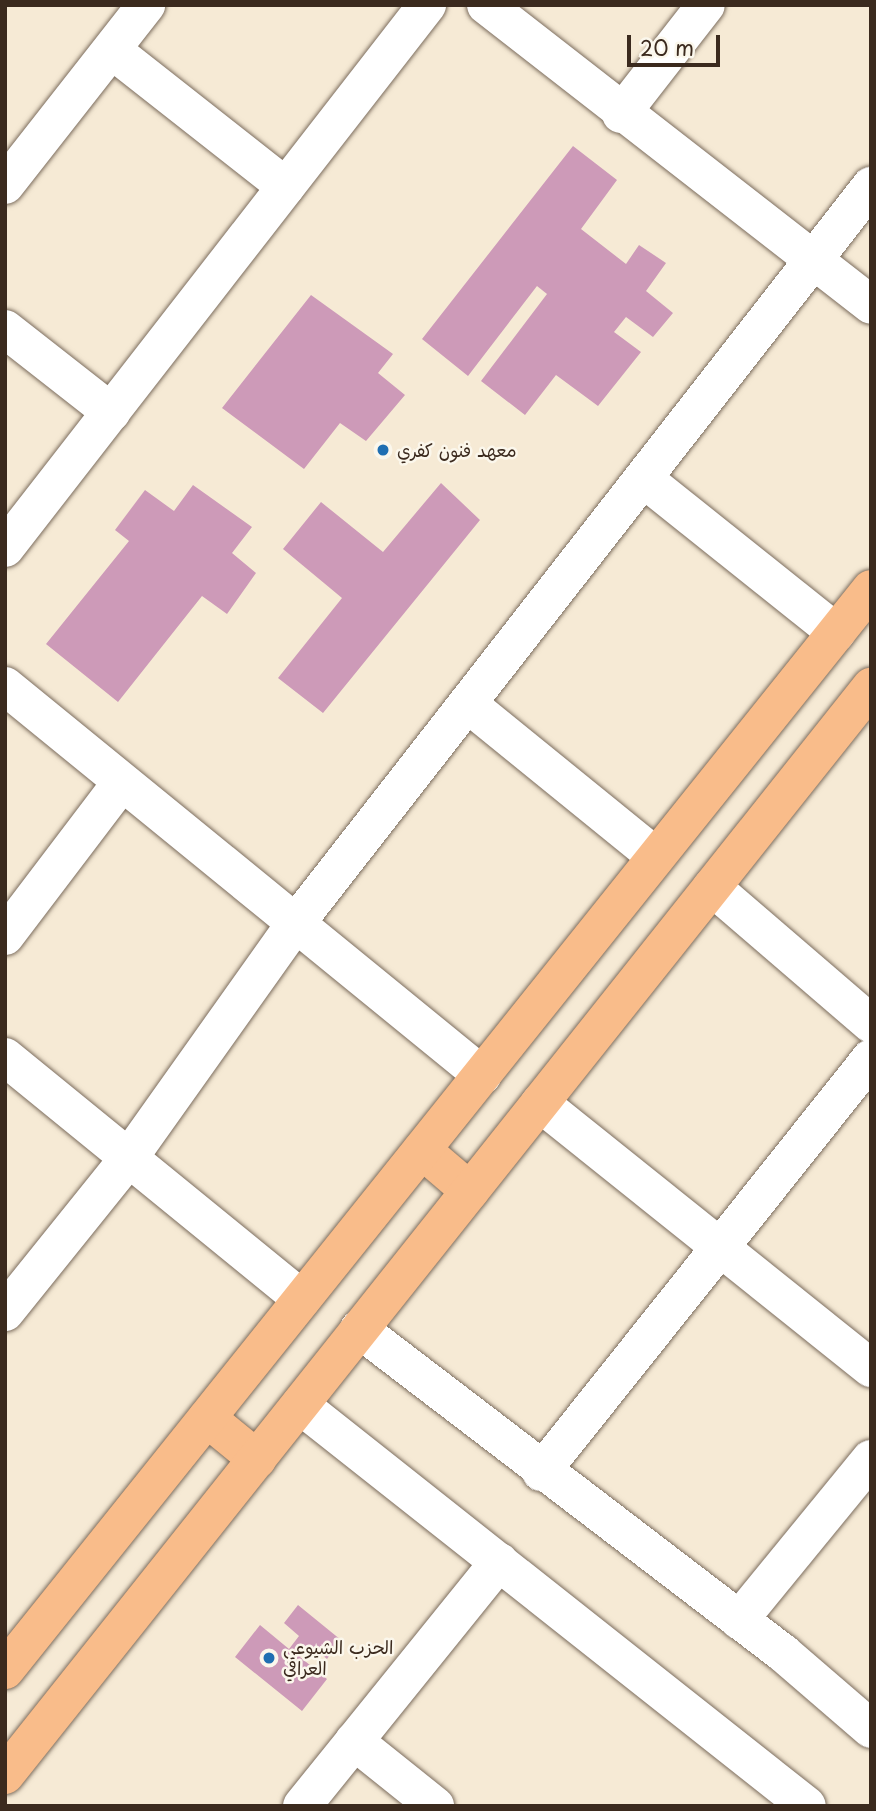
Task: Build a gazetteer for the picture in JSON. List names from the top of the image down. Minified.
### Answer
{"places":["معهد فنون كفري","الحزب الشيوعي العراقي"],"scale_bar":"20 m"}
